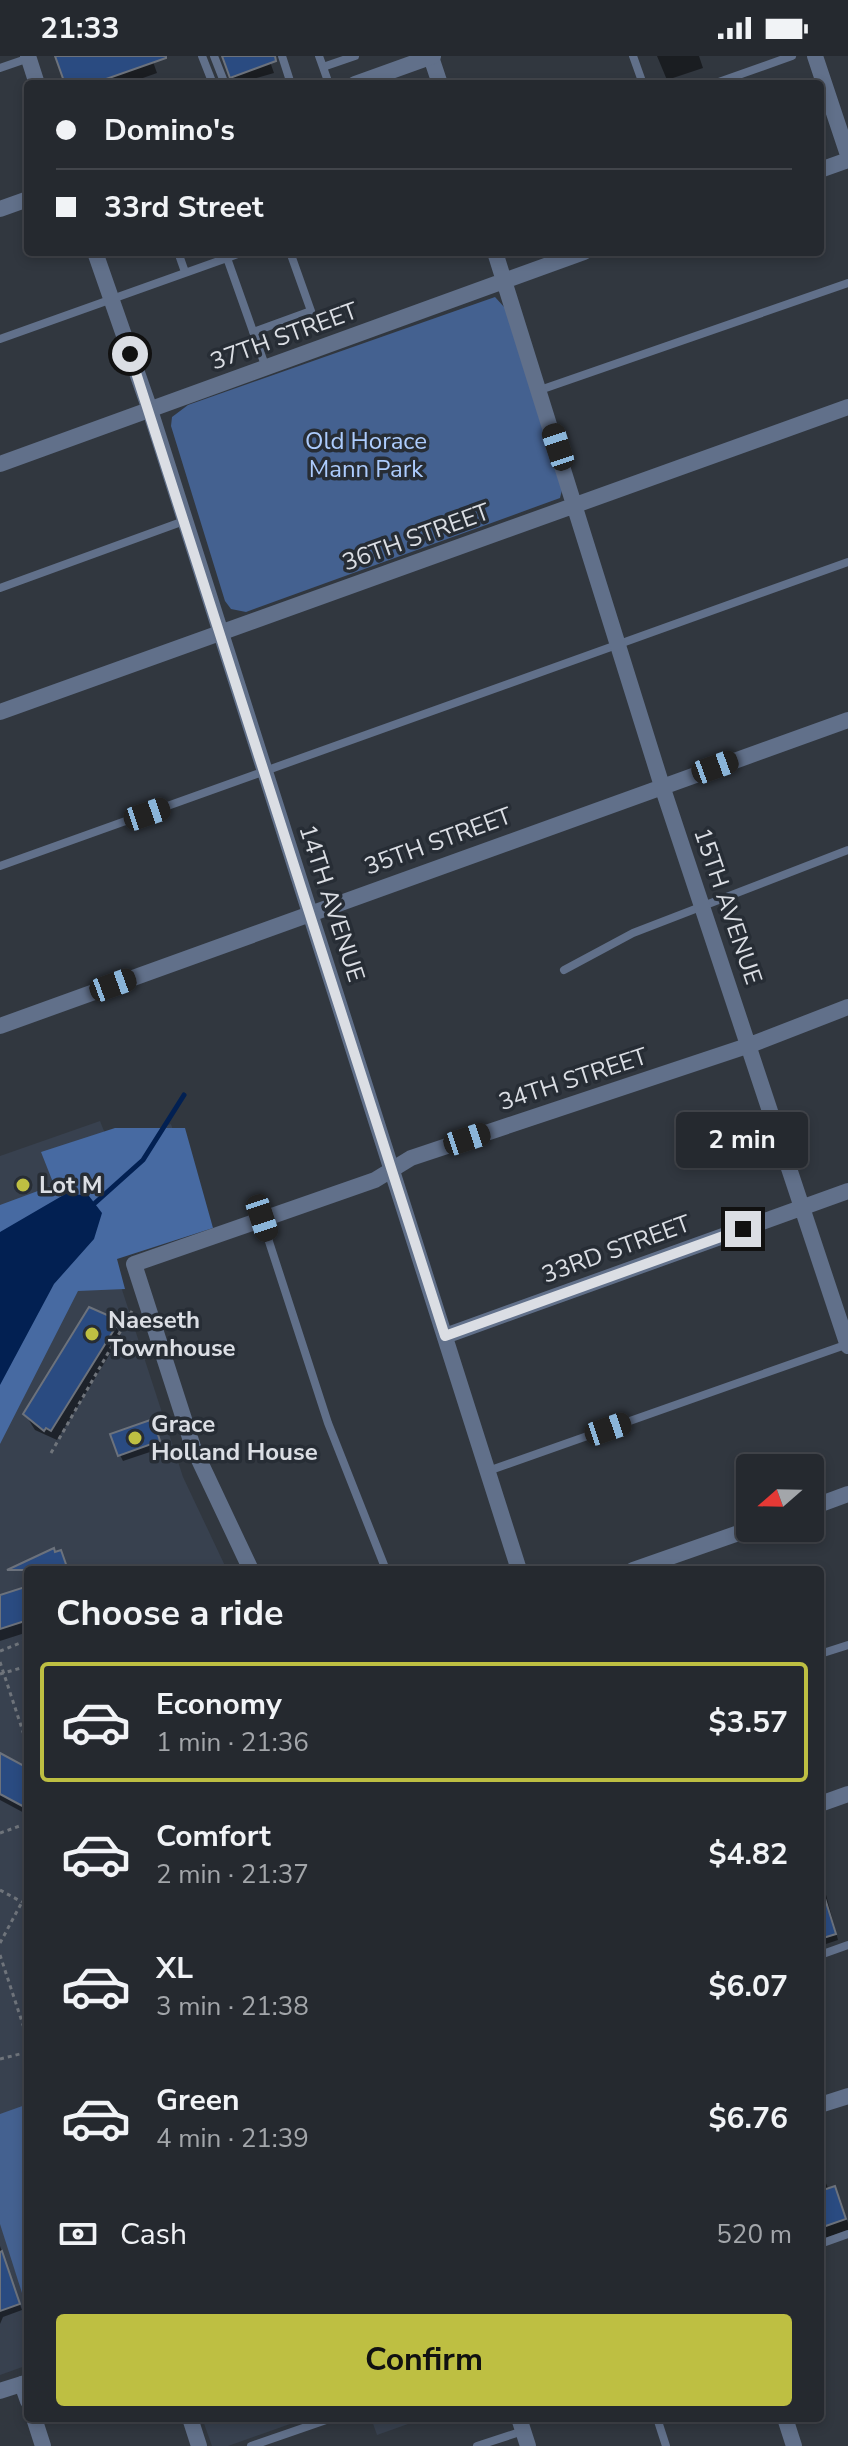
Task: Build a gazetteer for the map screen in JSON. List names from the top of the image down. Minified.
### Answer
{"streets":{"street":["37TH STREET","36TH STREET","35TH STREET","14TH AVENUE","15TH AVENUE","34TH STREET","33RD STREET"]},"crossings":[["37TH STREET","14TH AVENUE"],["37TH STREET","15TH AVENUE"],["36TH STREET","14TH AVENUE"],["36TH STREET","15TH AVENUE"],["35TH STREET","14TH AVENUE"],["35TH STREET","15TH AVENUE"],["14TH AVENUE","34TH STREET"],["14TH AVENUE","33RD STREET"],["15TH AVENUE","34TH STREET"],["15TH AVENUE","33RD STREET"]],"parks":["Old Horace Mann Park"],"places":["Lot M","Naeseth Townhouse","Grace Holland House"],"north":"left","page":{"status":"21:33","banner":["Domino's","33rd Street"],"bubble":"2 min","heading":"Choose a ride","list":[{"name":"Economy","note":"1 min · 21:36","value":"$3.57"},{"name":"Comfort","note":"2 min · 21:37","value":"$4.82"},{"name":"XL","note":"3 min · 21:38","value":"$6.07"},{"name":"Green","note":"4 min · 21:39","value":"$6.76"}],"pay":["Cash","520 m"],"buttons":"Confirm"}}
